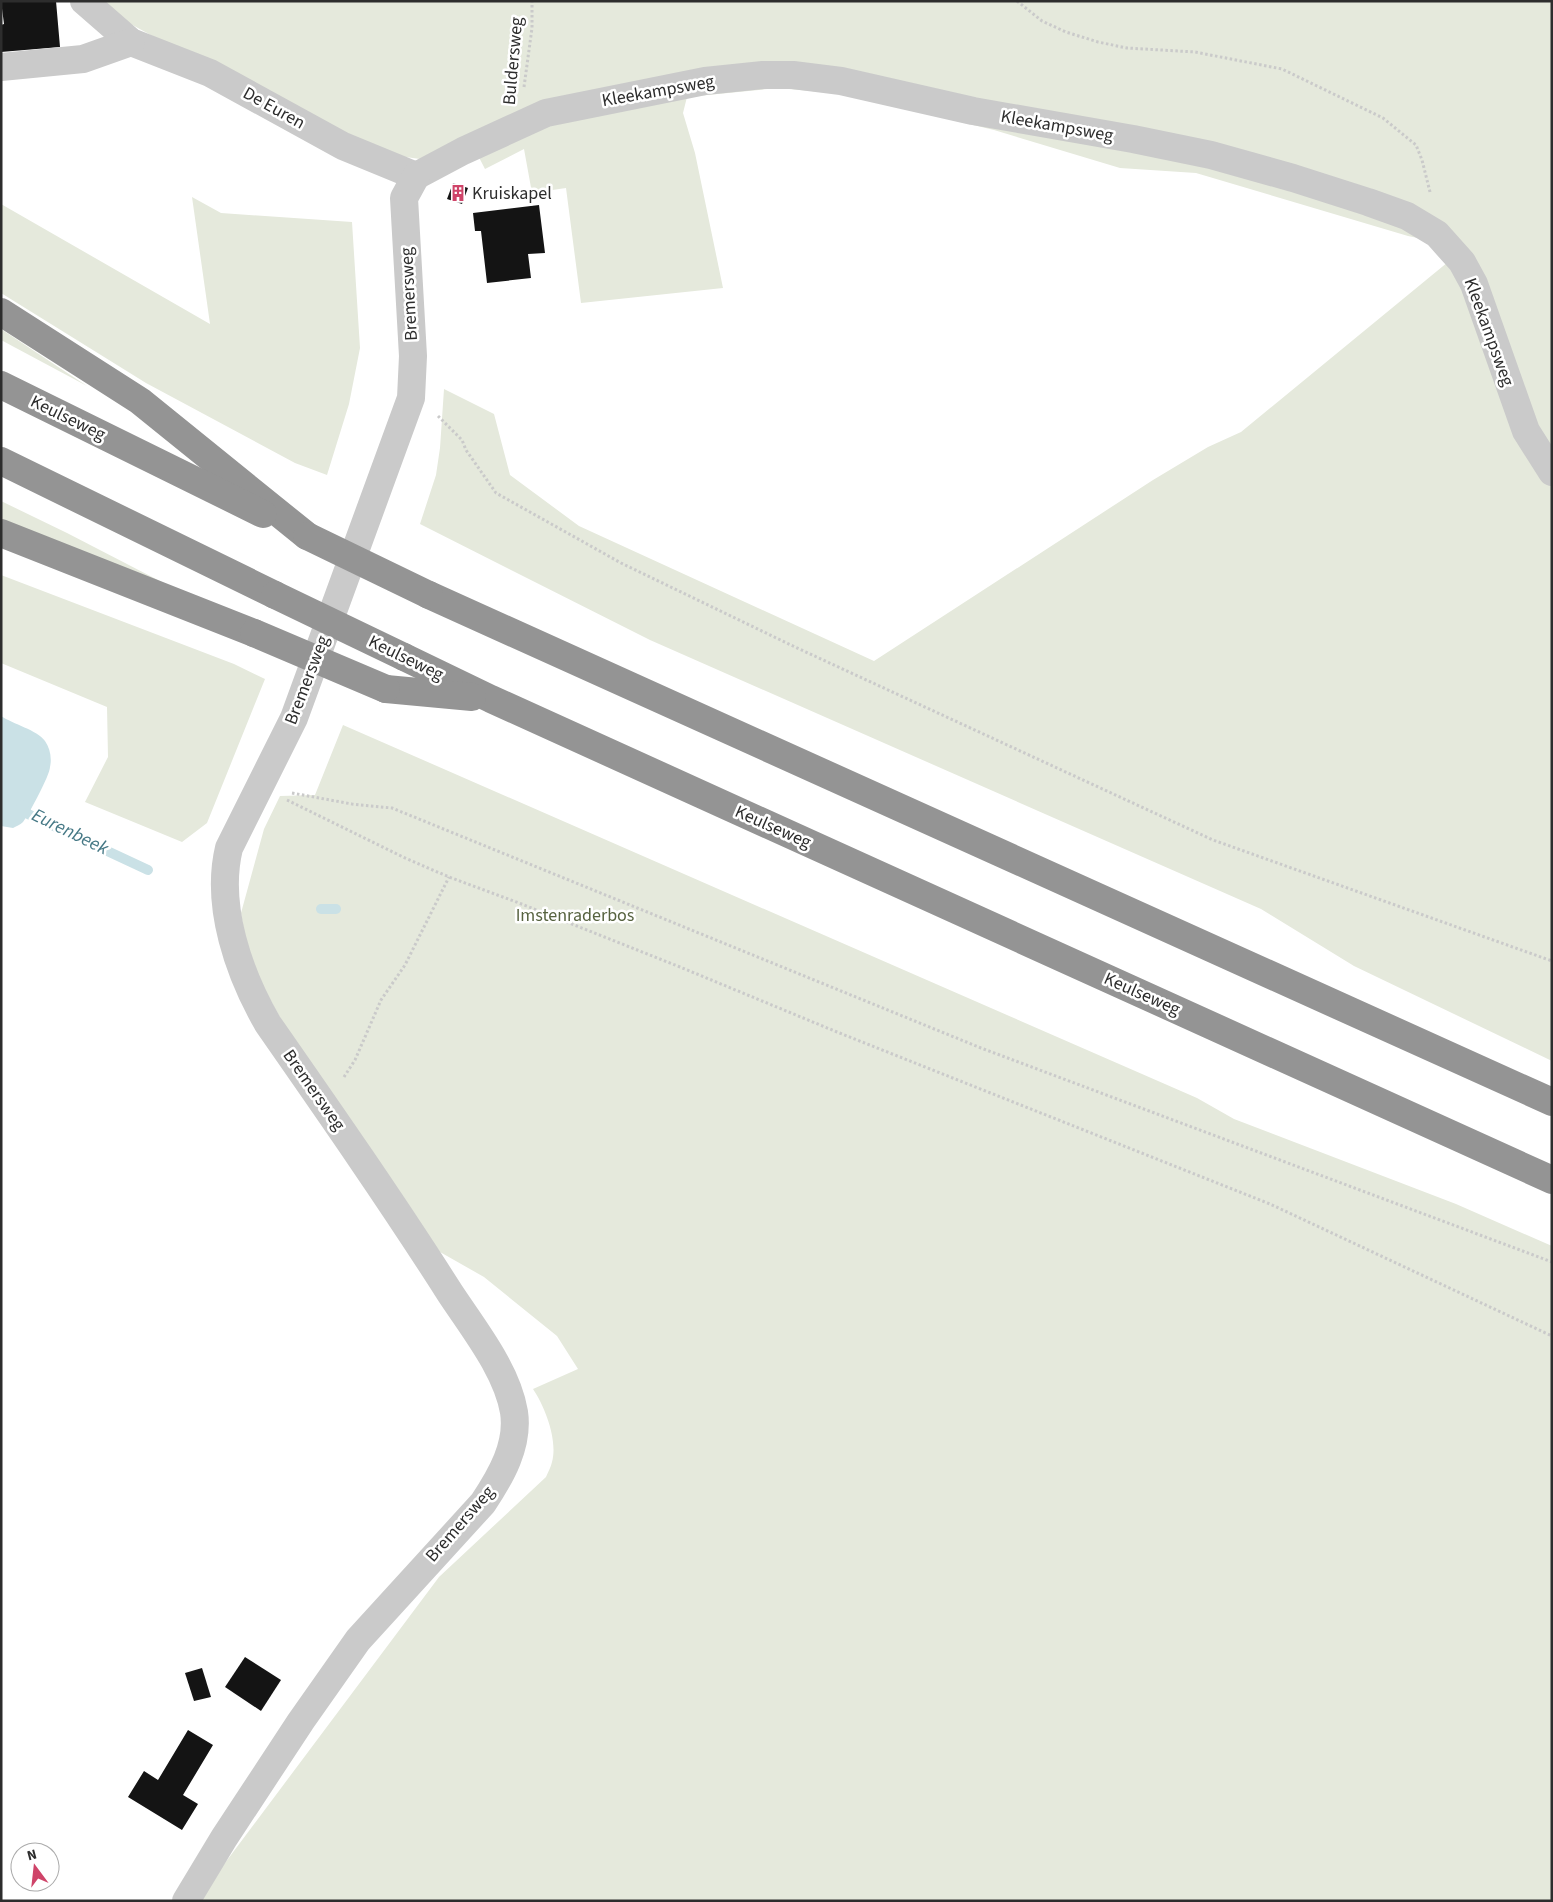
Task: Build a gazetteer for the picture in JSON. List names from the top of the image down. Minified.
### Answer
{"streets":{"highway":["Keulseweg"],"street":["Kleekampsweg","De Euren","Bremersweg"],"path":["Buldersweg"]},"crossings":[["Buldersweg","Kleekampsweg"],["Kleekampsweg","De Euren"],["Kleekampsweg","Bremersweg"],["De Euren","Bremersweg"]],"water":["Eurenbeek"],"parks":["Imstenraderbos"],"places":{"building":["Kruiskapel"]},"north":"top"}
